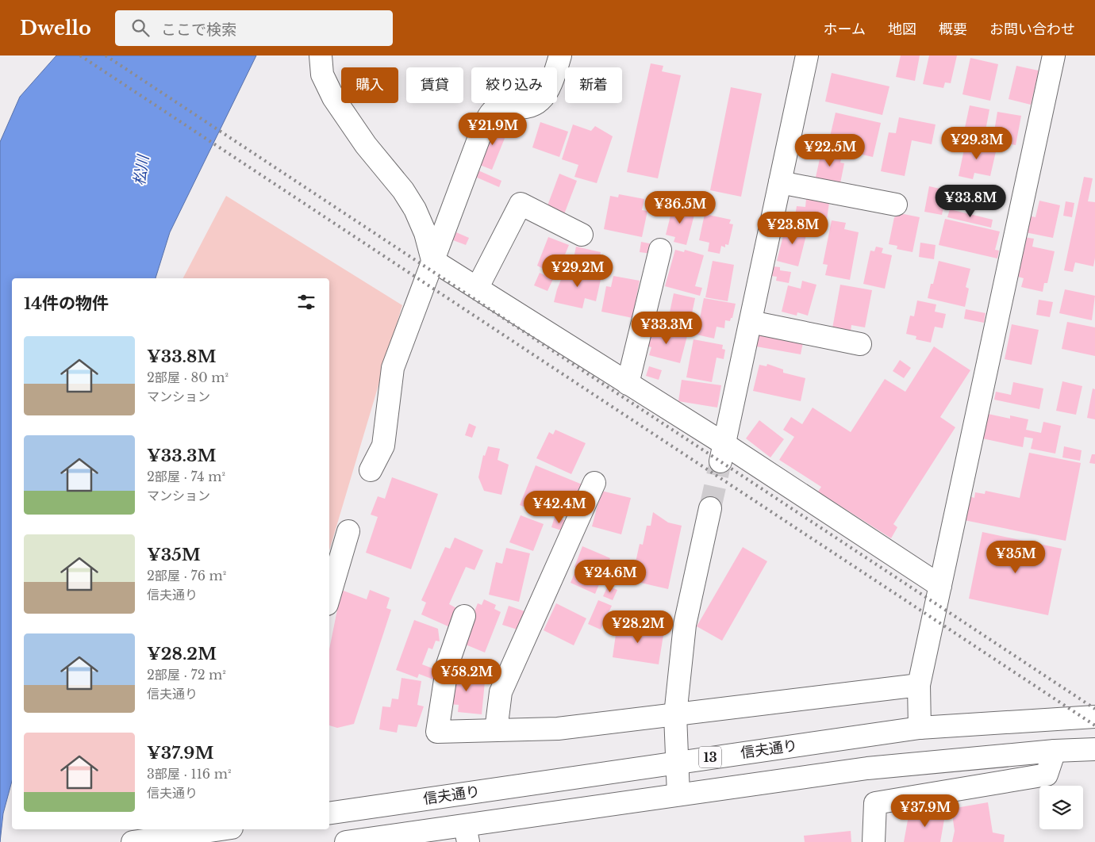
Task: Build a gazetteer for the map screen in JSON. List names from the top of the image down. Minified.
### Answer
{"streets":{"main road":["信夫通り","13"]},"water":["松川"],"page":{"header":"Dwello","search":"ここで検索","nav":["ホーム","地図","概要","お問い合わせ"],"chip":["購入","賃貸","絞り込み","新着"],"price":["¥21.9M","¥29.3M","¥22.5M","¥33.8M","¥36.5M","¥23.8M","¥29.2M","¥33.3M","¥42.4M","¥35M","¥24.6M","¥28.2M","¥58.2M","¥37.9M"],"heading":"14件の物件","list":[{"name":"¥33.8M","note":"2部屋 · 80 m² · マンション"},{"name":"¥33.3M","note":"2部屋 · 74 m² · マンション"},{"name":"¥35M","note":"2部屋 · 76 m² · 信夫通り"},{"name":"¥28.2M","note":"2部屋 · 72 m² · 信夫通り"},{"name":"¥37.9M","note":"3部屋 · 116 m² · 信夫通り"}]}}
